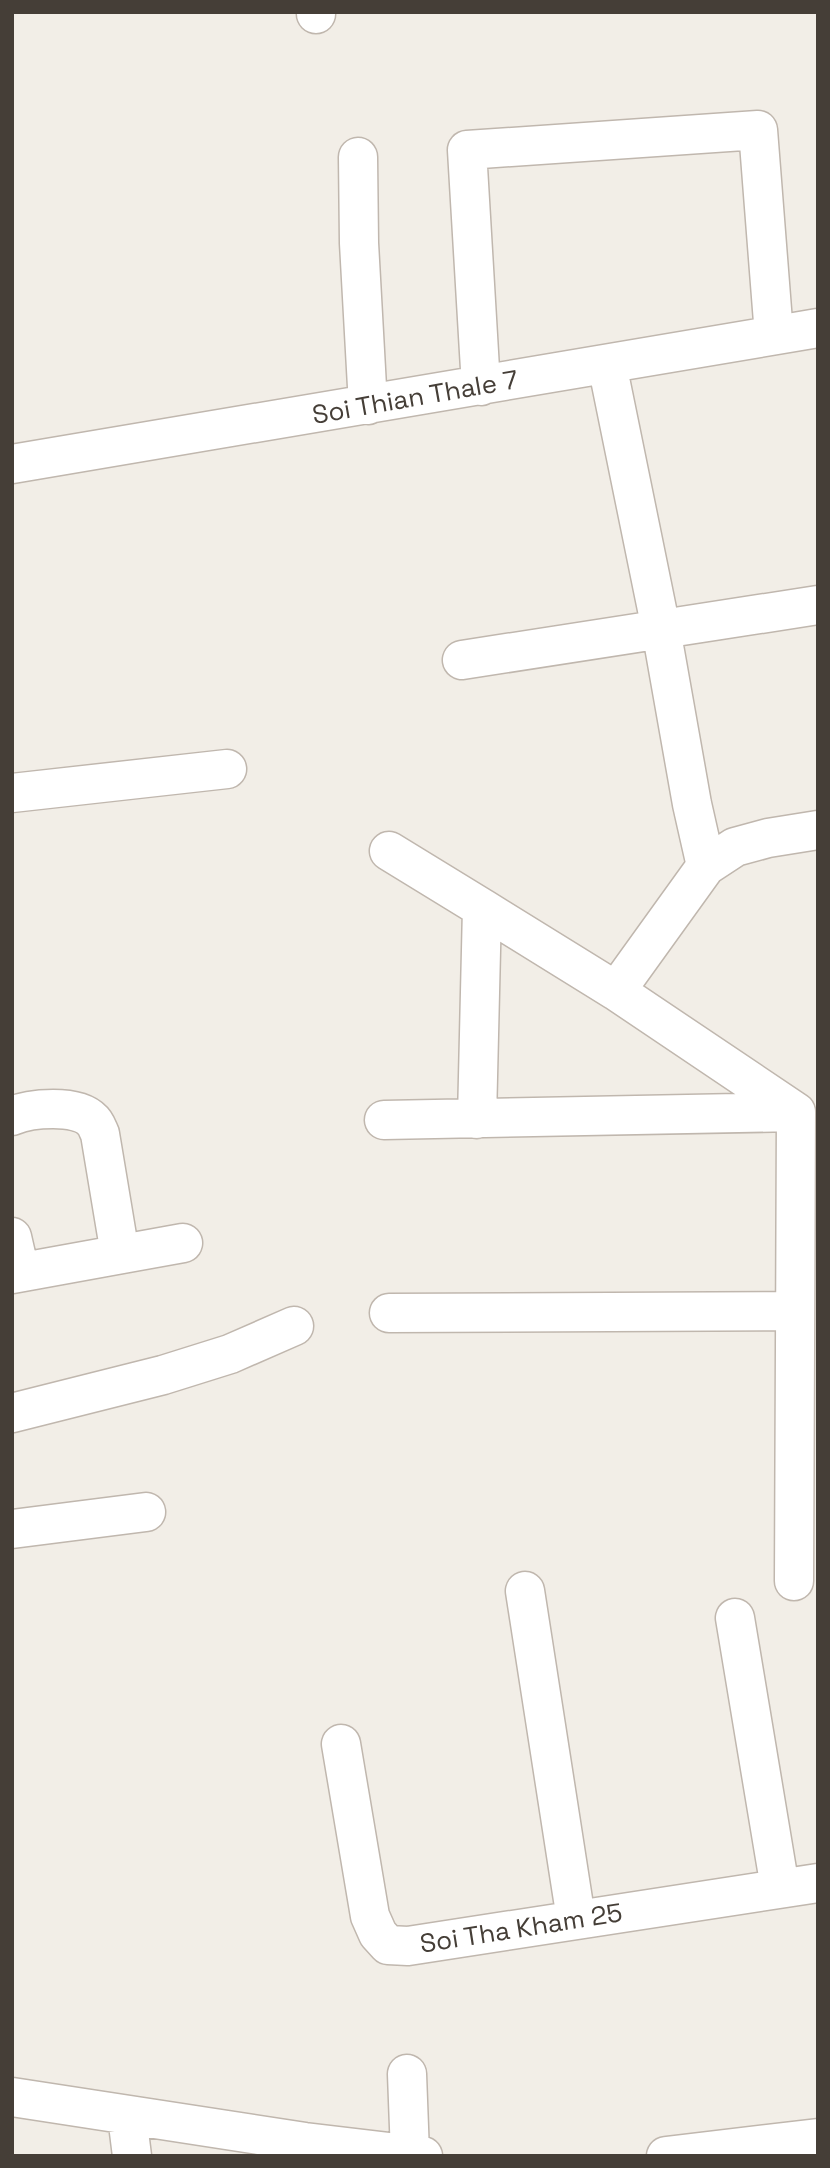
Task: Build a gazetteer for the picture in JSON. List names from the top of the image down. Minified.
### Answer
{"streets":{"street":["Soi Thian Thale 7","Soi Tha Kham 25"]}}
